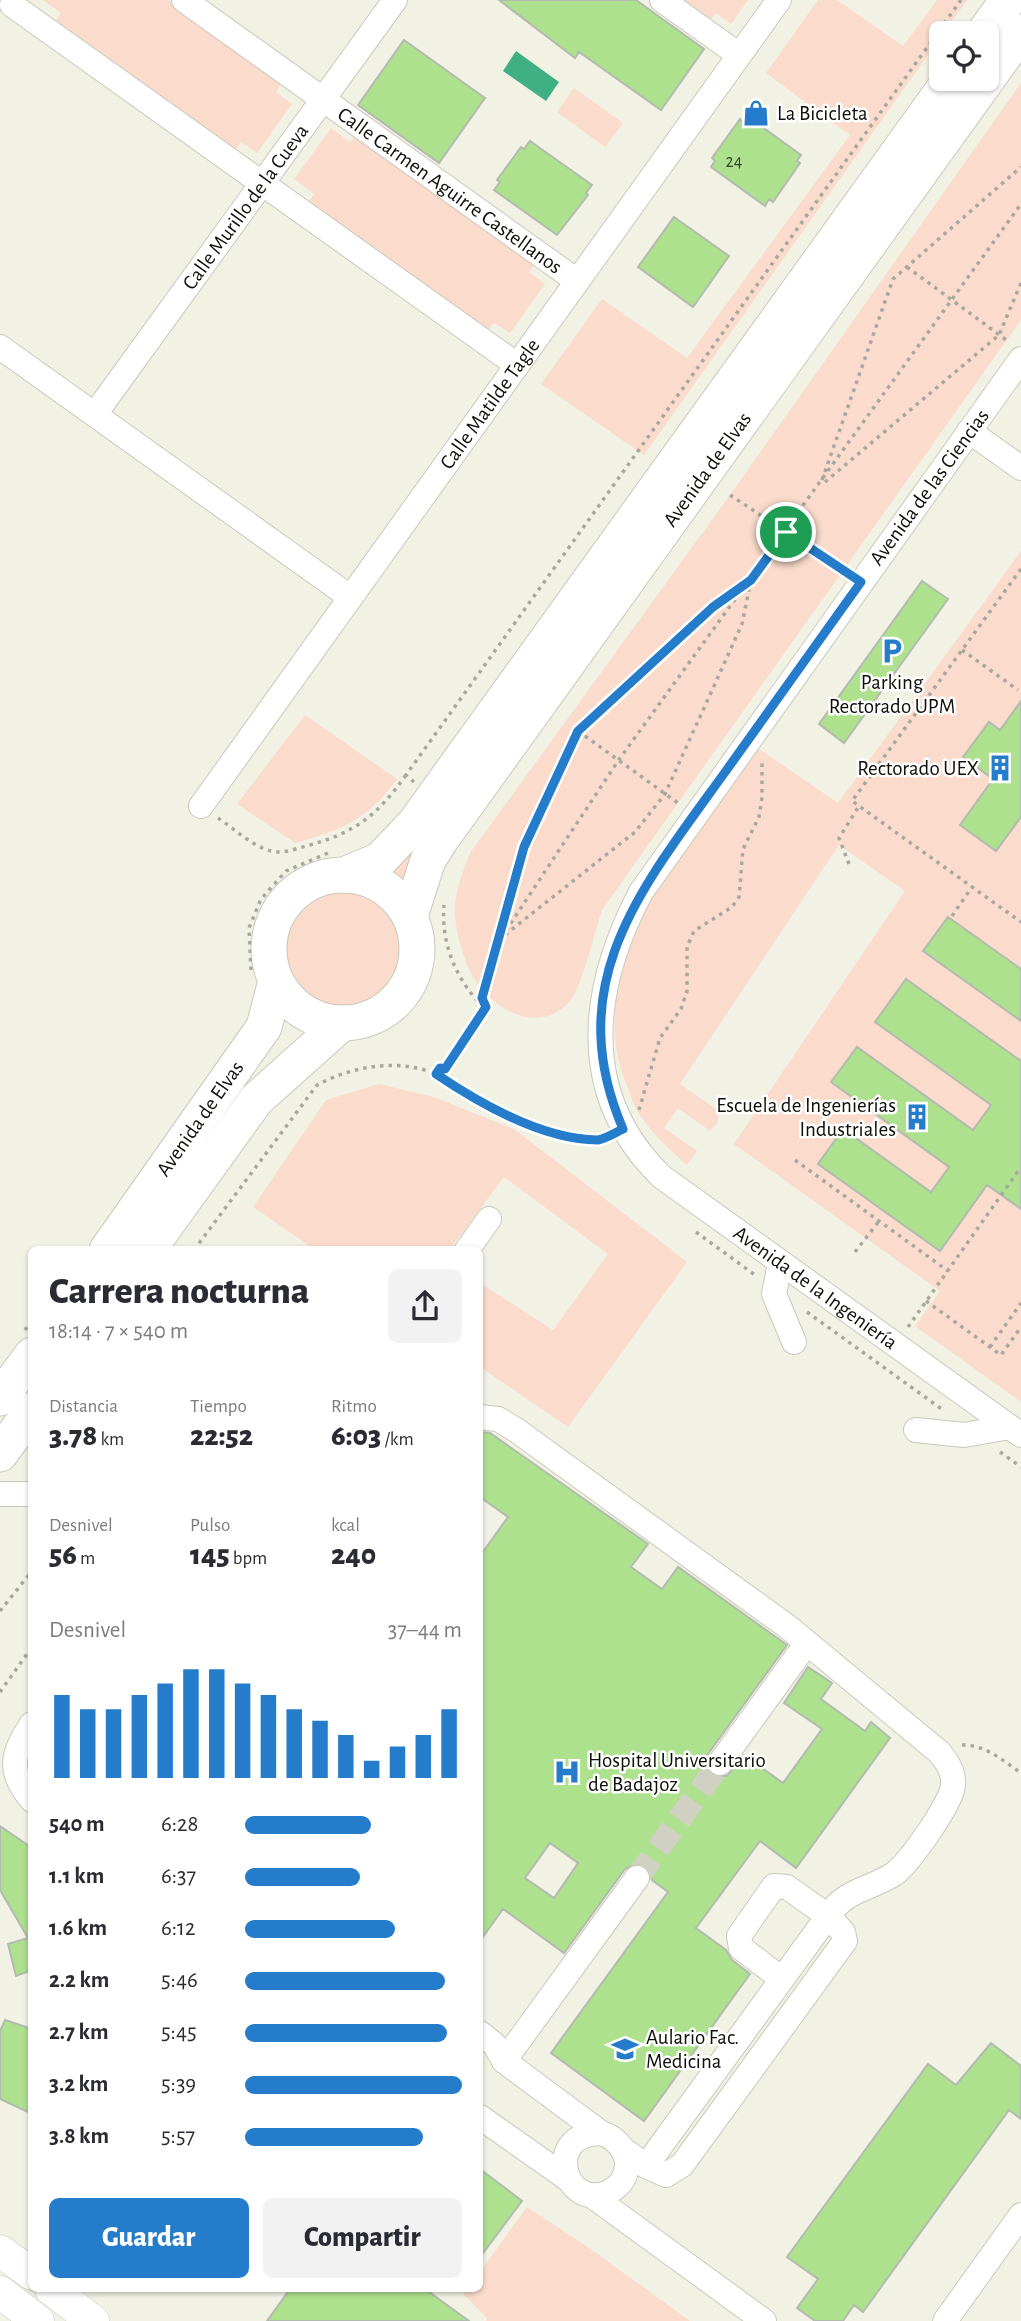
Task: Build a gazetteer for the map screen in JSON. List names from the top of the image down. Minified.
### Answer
{"streets":{"highway":["Avenida de Elvas"],"street":["Calle Carmen Aguirre Castellanos","Calle Murillo de la Cueva","Calle Matilde Tagle","Avenida de las Ciencias","Avenida de la Ingeniería"]},"crossings":[["Calle Carmen Aguirre Castellanos","Calle Murillo de la Cueva"],["Calle Carmen Aguirre Castellanos","Calle Matilde Tagle"],["Avenida de las Ciencias","Avenida de la Ingeniería"]],"places":{"shop":["La Bicicleta"],"parking":["Parking Rectorado UPM"],"building":["Rectorado UEX","Escuela de Ingenierías Industriales"],"hospital":["Hospital Universitario de Badajoz"],"school or university":["Aulario Fac. Medicina"]},"house_numbers":["24"],"page":{"heading":["Carrera nocturna","18:14 · 7 × 540 m"],"stats":[["Distancia","3.78 km"],["Tiempo","22:52"],["Ritmo","6:03 /km"],["Desnivel","56 m"],["Pulso","145 bpm"],["kcal","240"]],"chart":["Desnivel","37–44 m"],"list":[{"name":"540 m","note":"6:28"},{"name":"1.1 km","note":"6:37"},{"name":"1.6 km","note":"6:12"},{"name":"2.2 km","note":"5:46"},{"name":"2.7 km","note":"5:45"},{"name":"3.2 km","note":"5:39"},{"name":"3.8 km","note":"5:57"}],"buttons":["Guardar","Compartir"]}}
